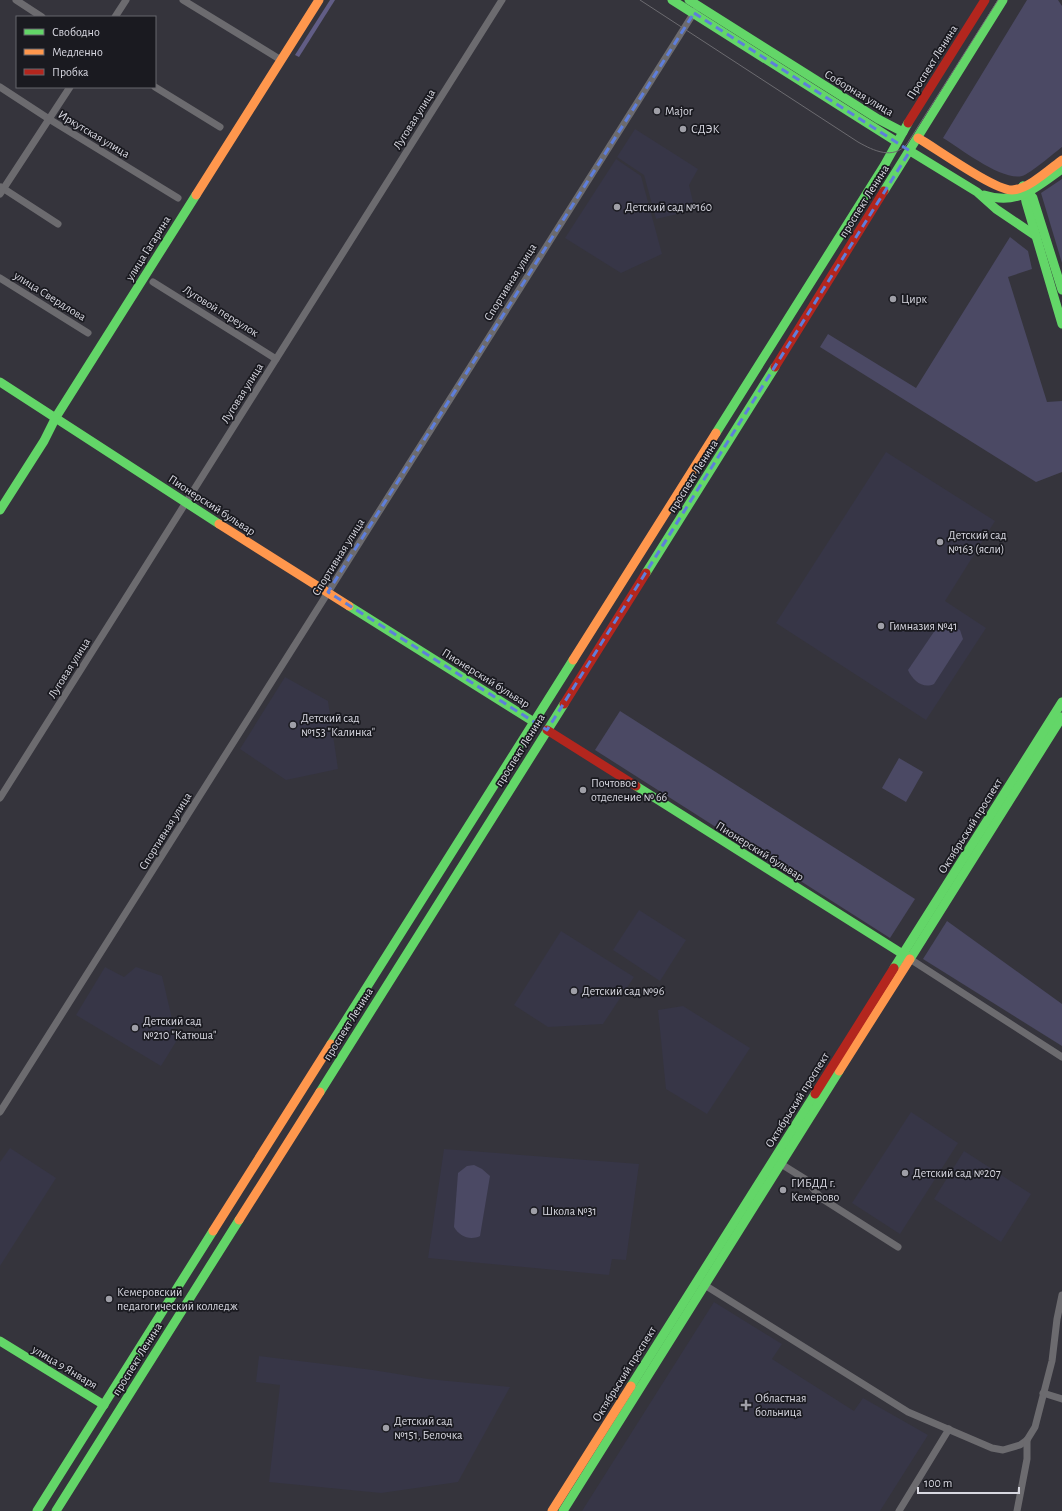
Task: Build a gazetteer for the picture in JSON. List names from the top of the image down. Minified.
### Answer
{"streets":{"main road":["Проспект Ленина","Соборная улица","проспект Ленина","улица Гагарина","Пионерский бульвар","Октябрьский проспект","улица 9 Января"],"street":["Луговая улица","Иркутская улица","Спортивная улица","улица Свердлова","Луговой переулок"]},"crossings":[["Проспект Ленина","Соборная улица"],["Проспект Ленина","проспект Ленина"],["Соборная улица","проспект Ленина"],["Соборная улица","Спортивная улица"],["Луговая улица","Луговой переулок"],["Луговая улица","Пионерский бульвар"],["проспект Ленина","Пионерский бульвар"],["проспект Ленина","улица 9 Января"],["улица Гагарина","Пионерский бульвар"],["Спортивная улица","Пионерский бульвар"],["Пионерский бульвар","Октябрьский проспект"]],"places":{"other":["Major","СДЭК","Детский сад №160","Цирк","Детский сад №163 (ясли)","Гимназия №41","Детский сад №153 \"Калинка\"","Почтовое отделение № 66","Детский сад №96","Детский сад №210 \"Катюша\"","Детский сад №207","ГИБДД г. Кемерово","Школа №31","Кемеровский педагогический колледж","Детский сад №151, Белочка"],"health":["Областная больница"]},"legend":["Свободно","Медленно","Пробка"],"scale_bar":"100 m"}
